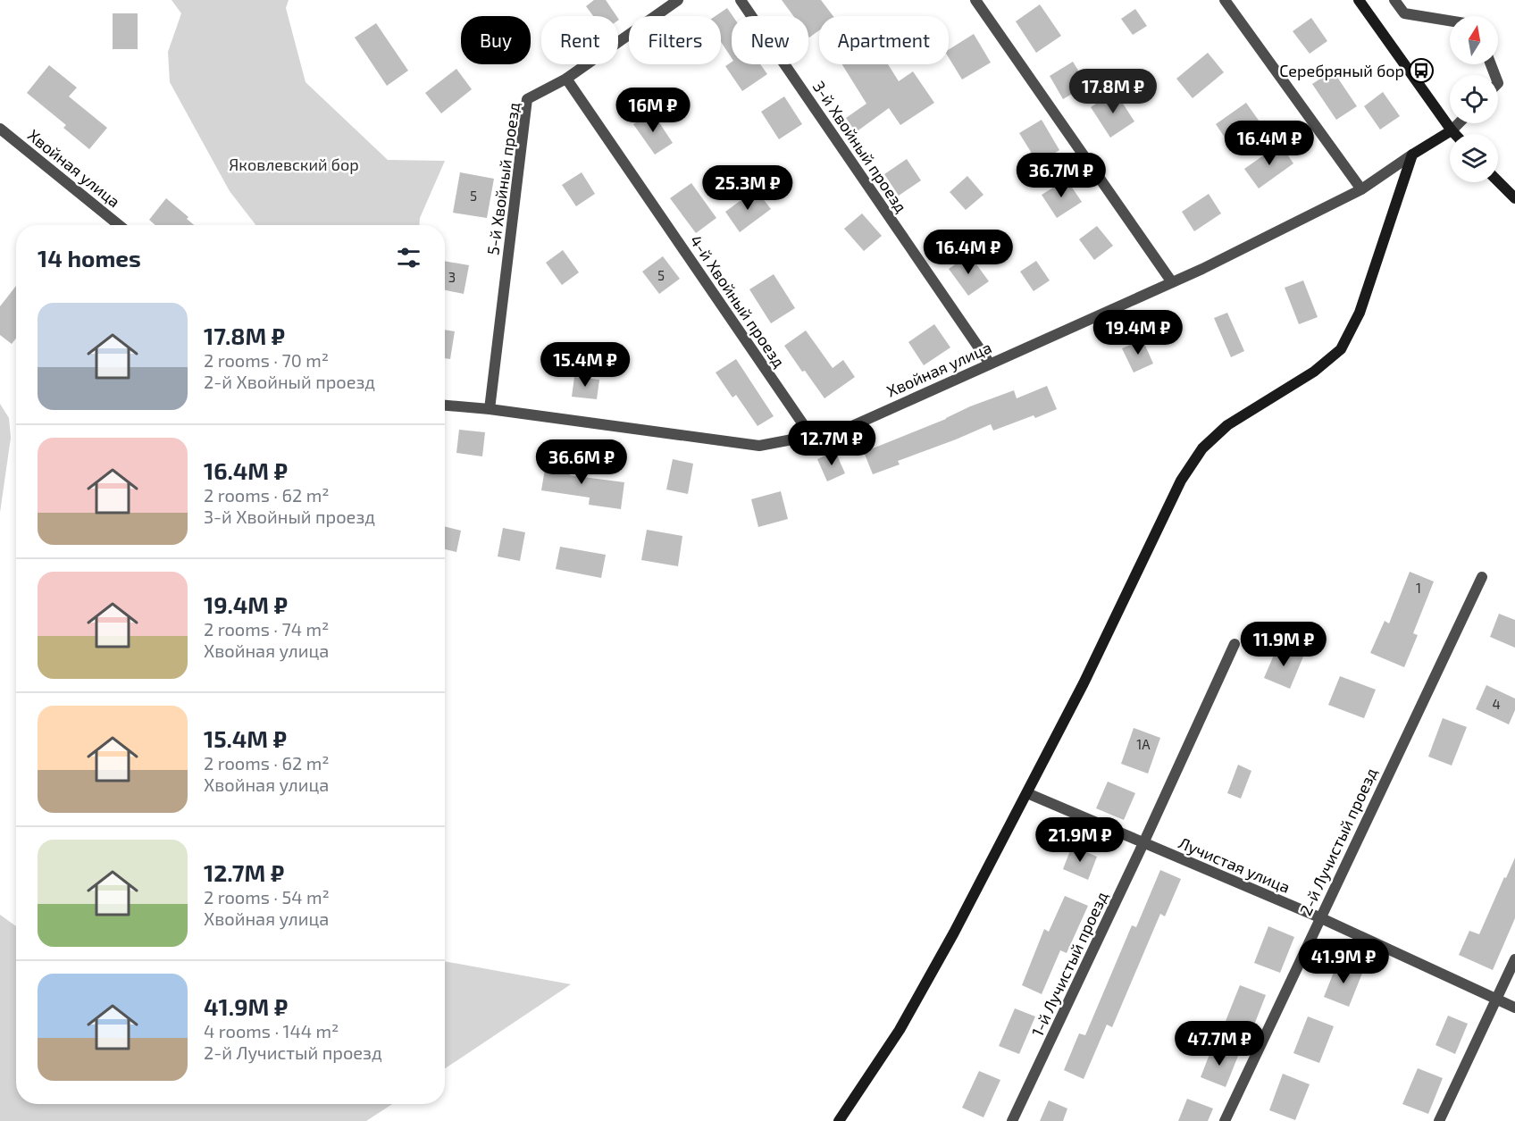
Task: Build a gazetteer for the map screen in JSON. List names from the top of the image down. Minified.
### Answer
{"streets":{"street":["3-й Хвойный проезд","Хвойная улица","5-й Хвойный проезд","4-й Хвойный проезд","2-й Лучистый проезд","Лучистая улица","1-й Лучистый проезд"]},"crossings":[["3-й Хвойный проезд","Хвойная улица"],["Хвойная улица","5-й Хвойный проезд"],["Хвойная улица","4-й Хвойный проезд"],["5-й Хвойный проезд","4-й Хвойный проезд"],["2-й Лучистый проезд","Лучистая улица"],["Лучистая улица","1-й Лучистый проезд"]],"parks":["Яковлевский бор"],"places":{"bus stop":["Серебряный бор"]},"house_numbers":["5","5","3","1","4","1А"],"north":"top","page":{"chip":["Buy","Rent","Filters","New","Apartment"],"price":["17.8M ₽","16M ₽","16.4M ₽","36.7M ₽","25.3M ₽","16.4M ₽","19.4M ₽","15.4M ₽","12.7M ₽","36.6M ₽","11.9M ₽","21.9M ₽","41.9M ₽","47.7M ₽"],"heading":"14 homes","list":[{"name":"17.8M ₽","note":"2 rooms · 70 m² · 2-й Хвойный проезд"},{"name":"16.4M ₽","note":"2 rooms · 62 m² · 3-й Хвойный проезд"},{"name":"19.4M ₽","note":"2 rooms · 74 m² · Хвойная улица"},{"name":"15.4M ₽","note":"2 rooms · 62 m² · Хвойная улица"},{"name":"12.7M ₽","note":"2 rooms · 54 m² · Хвойная улица"},{"name":"41.9M ₽","note":"4 rooms · 144 m² · 2-й Лучистый проезд"}]}}
